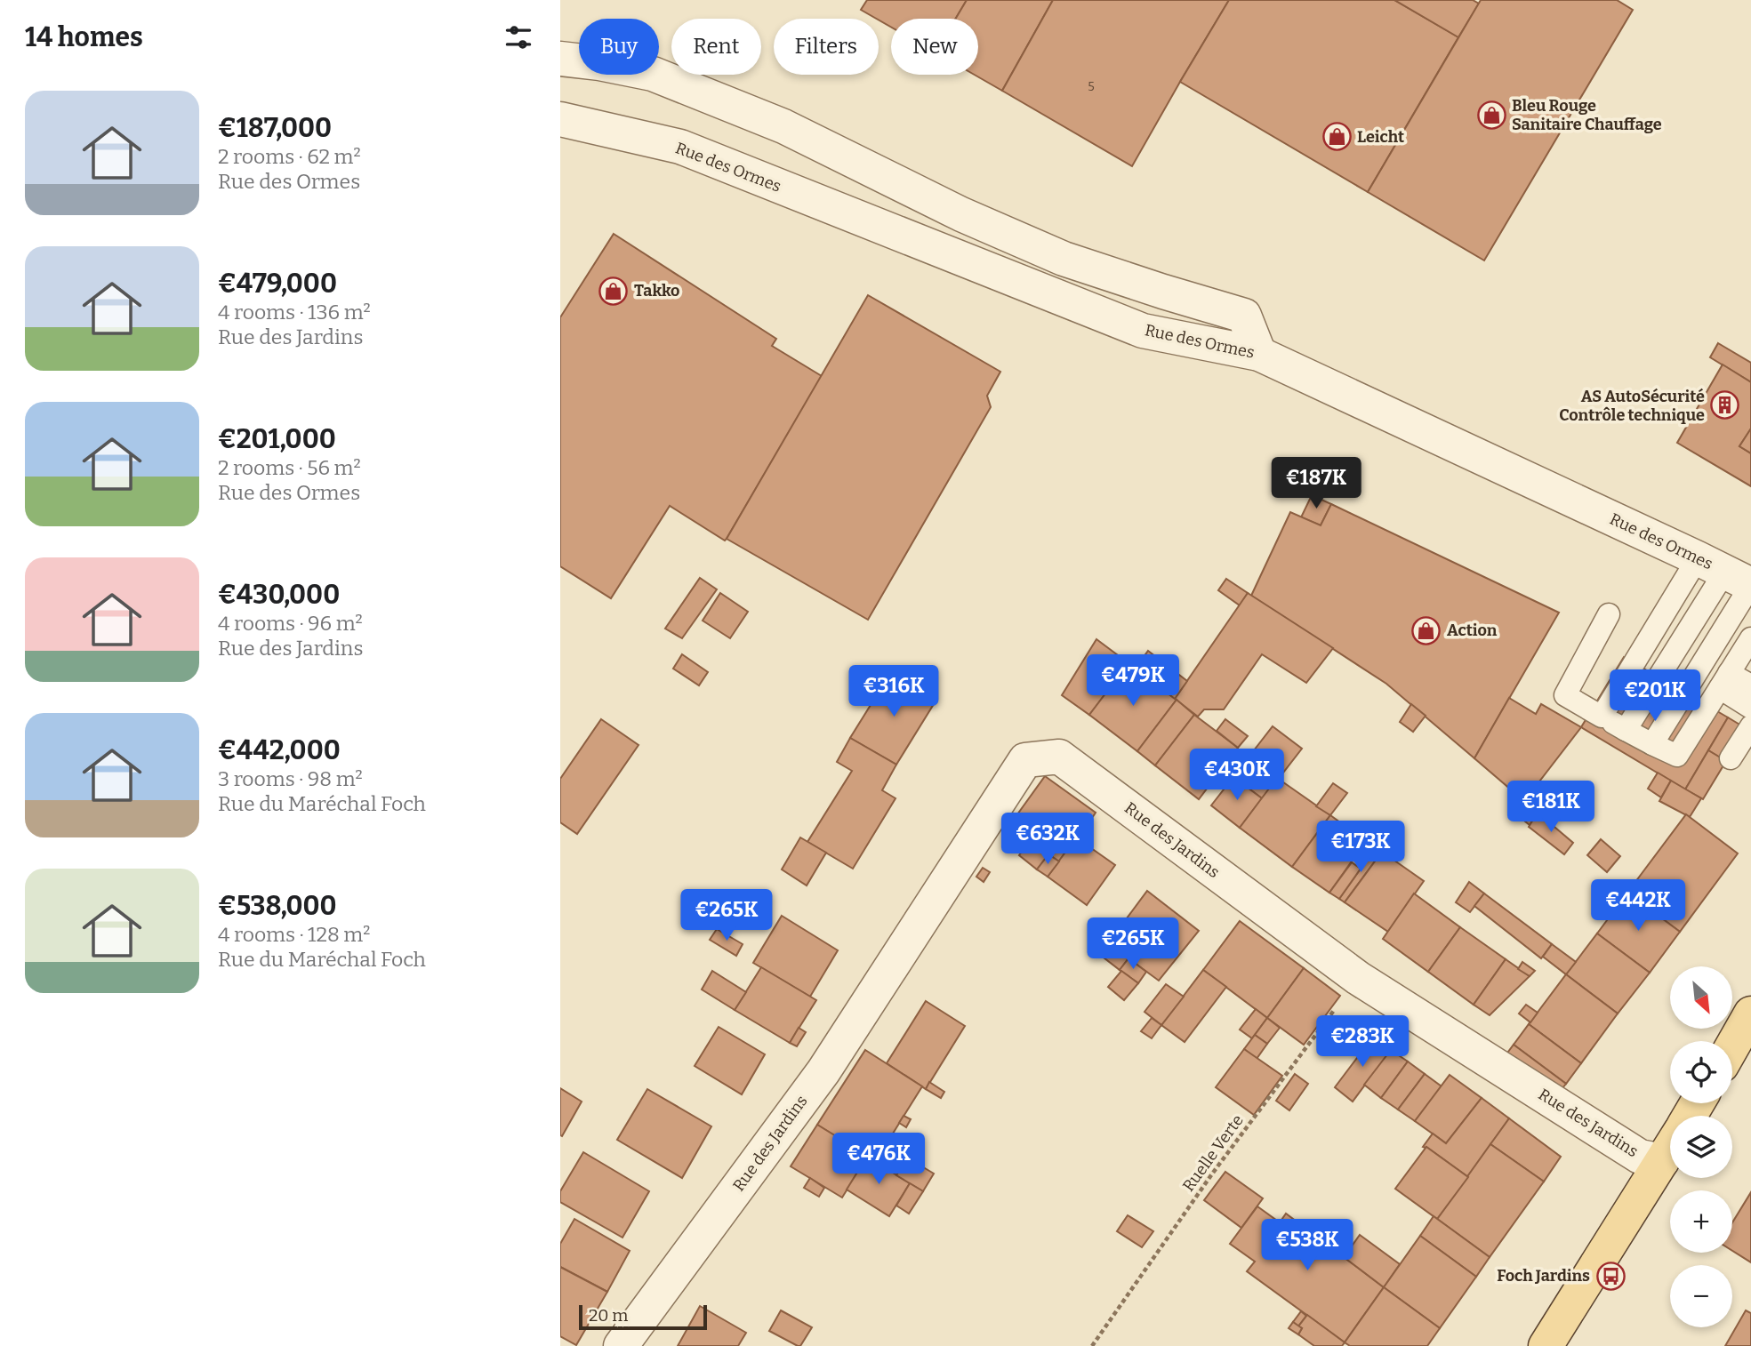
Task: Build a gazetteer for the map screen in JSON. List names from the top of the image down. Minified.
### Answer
{"streets":{"street":["Rue des Ormes","Rue des Jardins"],"path":["Ruelle Verte"]},"crossings":[["Rue des Jardins","Ruelle Verte"]],"places":{"shop":["Bleu Rouge Sanitaire Chauffage","Leicht","Takko","Action"],"building":["AS AutoSécurité Contrôle technique"],"bus stop":["Foch Jardins"]},"house_numbers":["5"],"scale_bar":"20 m","north":"bottom right","page":{"heading":"14 homes","chip":["Buy","Rent","Filters","New"],"list":[{"name":"€187,000","note":"2 rooms · 62 m² · Rue des Ormes"},{"name":"€479,000","note":"4 rooms · 136 m² · Rue des Jardins"},{"name":"€201,000","note":"2 rooms · 56 m² · Rue des Ormes"},{"name":"€430,000","note":"4 rooms · 96 m² · Rue des Jardins"},{"name":"€442,000","note":"3 rooms · 98 m² · Rue du Maréchal Foch"},{"name":"€538,000","note":"4 rooms · 128 m² · Rue du Maréchal Foch"}],"price":["€187K","€479K","€316K","€201K","€430K","€181K","€632K","€173K","€442K","€265K","€265K","€283K","€476K","€538K"],"map_buttons":["+","−"],"scale":"20 m"}}
